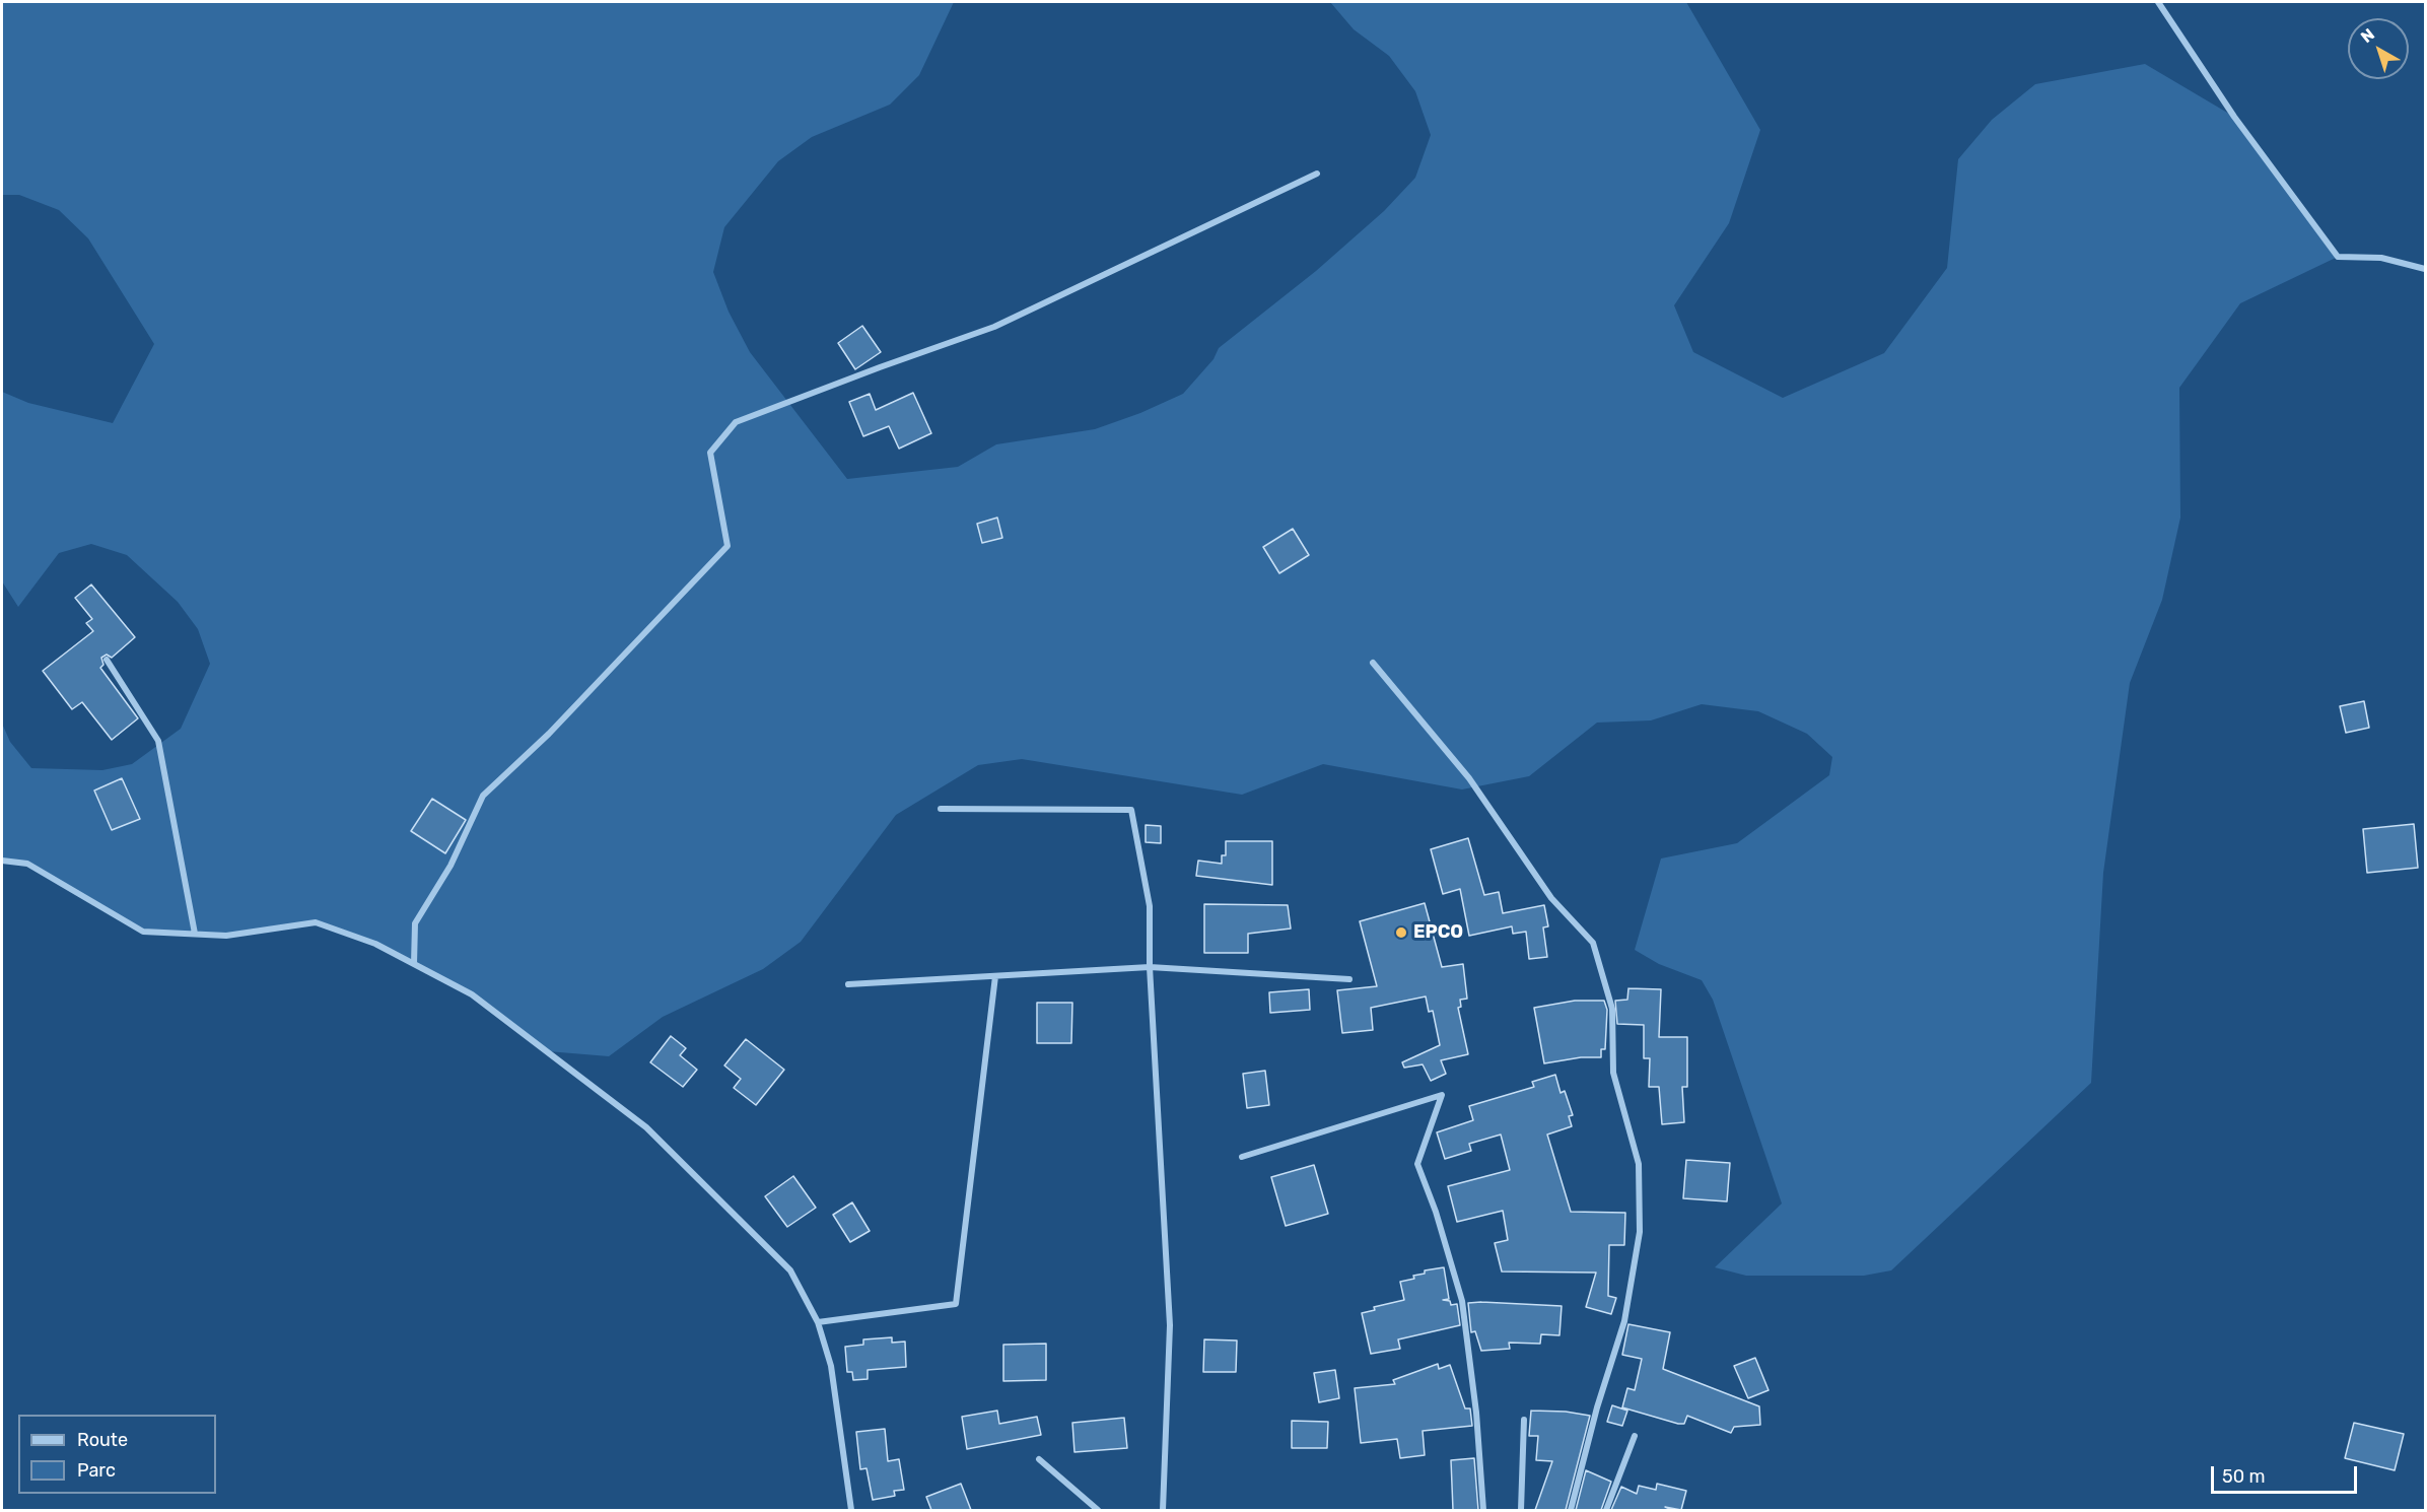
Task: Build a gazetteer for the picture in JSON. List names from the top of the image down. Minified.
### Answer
{"places":["EPCO"],"legend":["Route","Parc"],"scale_bar":"50 m","north":"top left"}
